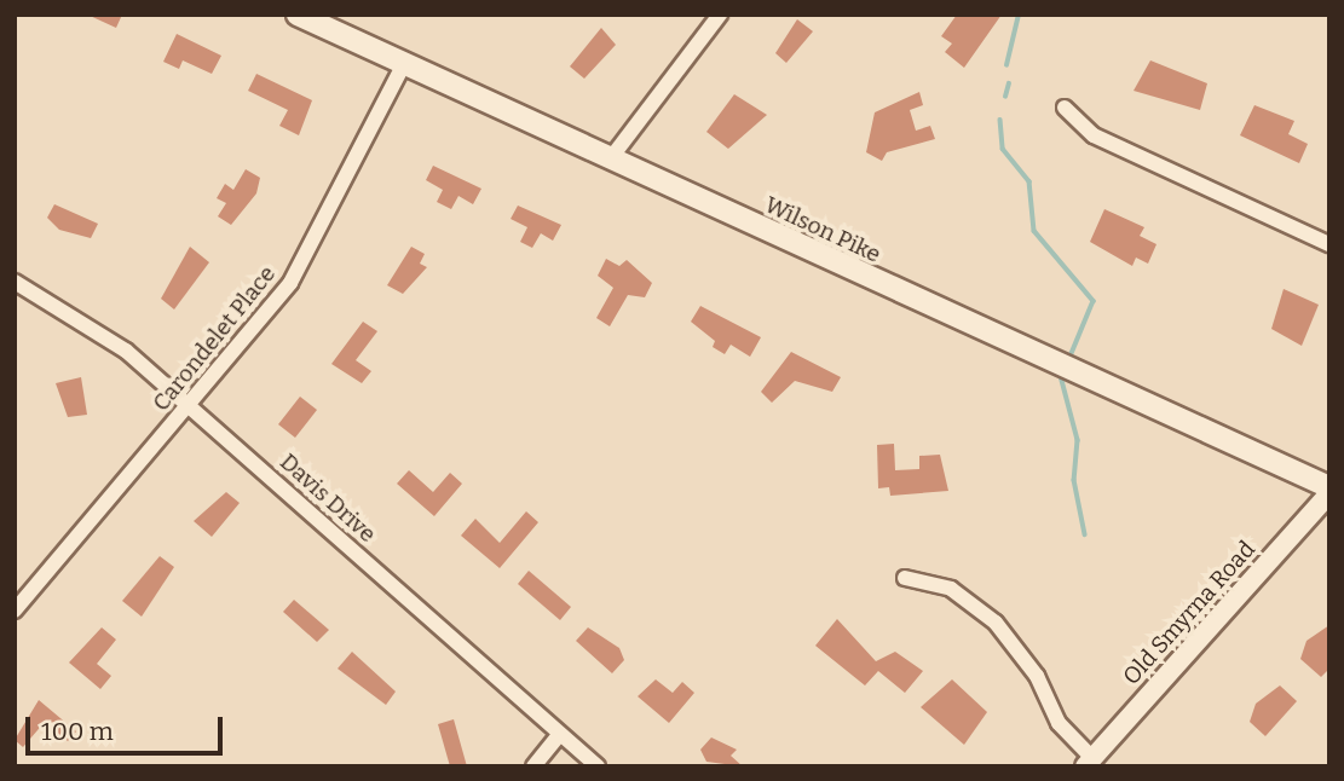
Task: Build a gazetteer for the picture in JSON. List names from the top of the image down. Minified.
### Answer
{"streets":{"main road":["Wilson Pike"],"street":["Carondelet Place","Davis Drive","Old Smyrna Road"]},"crossings":[["Wilson Pike","Carondelet Place"],["Wilson Pike","Old Smyrna Road"],["Carondelet Place","Davis Drive"]],"scale_bar":"100 m"}
